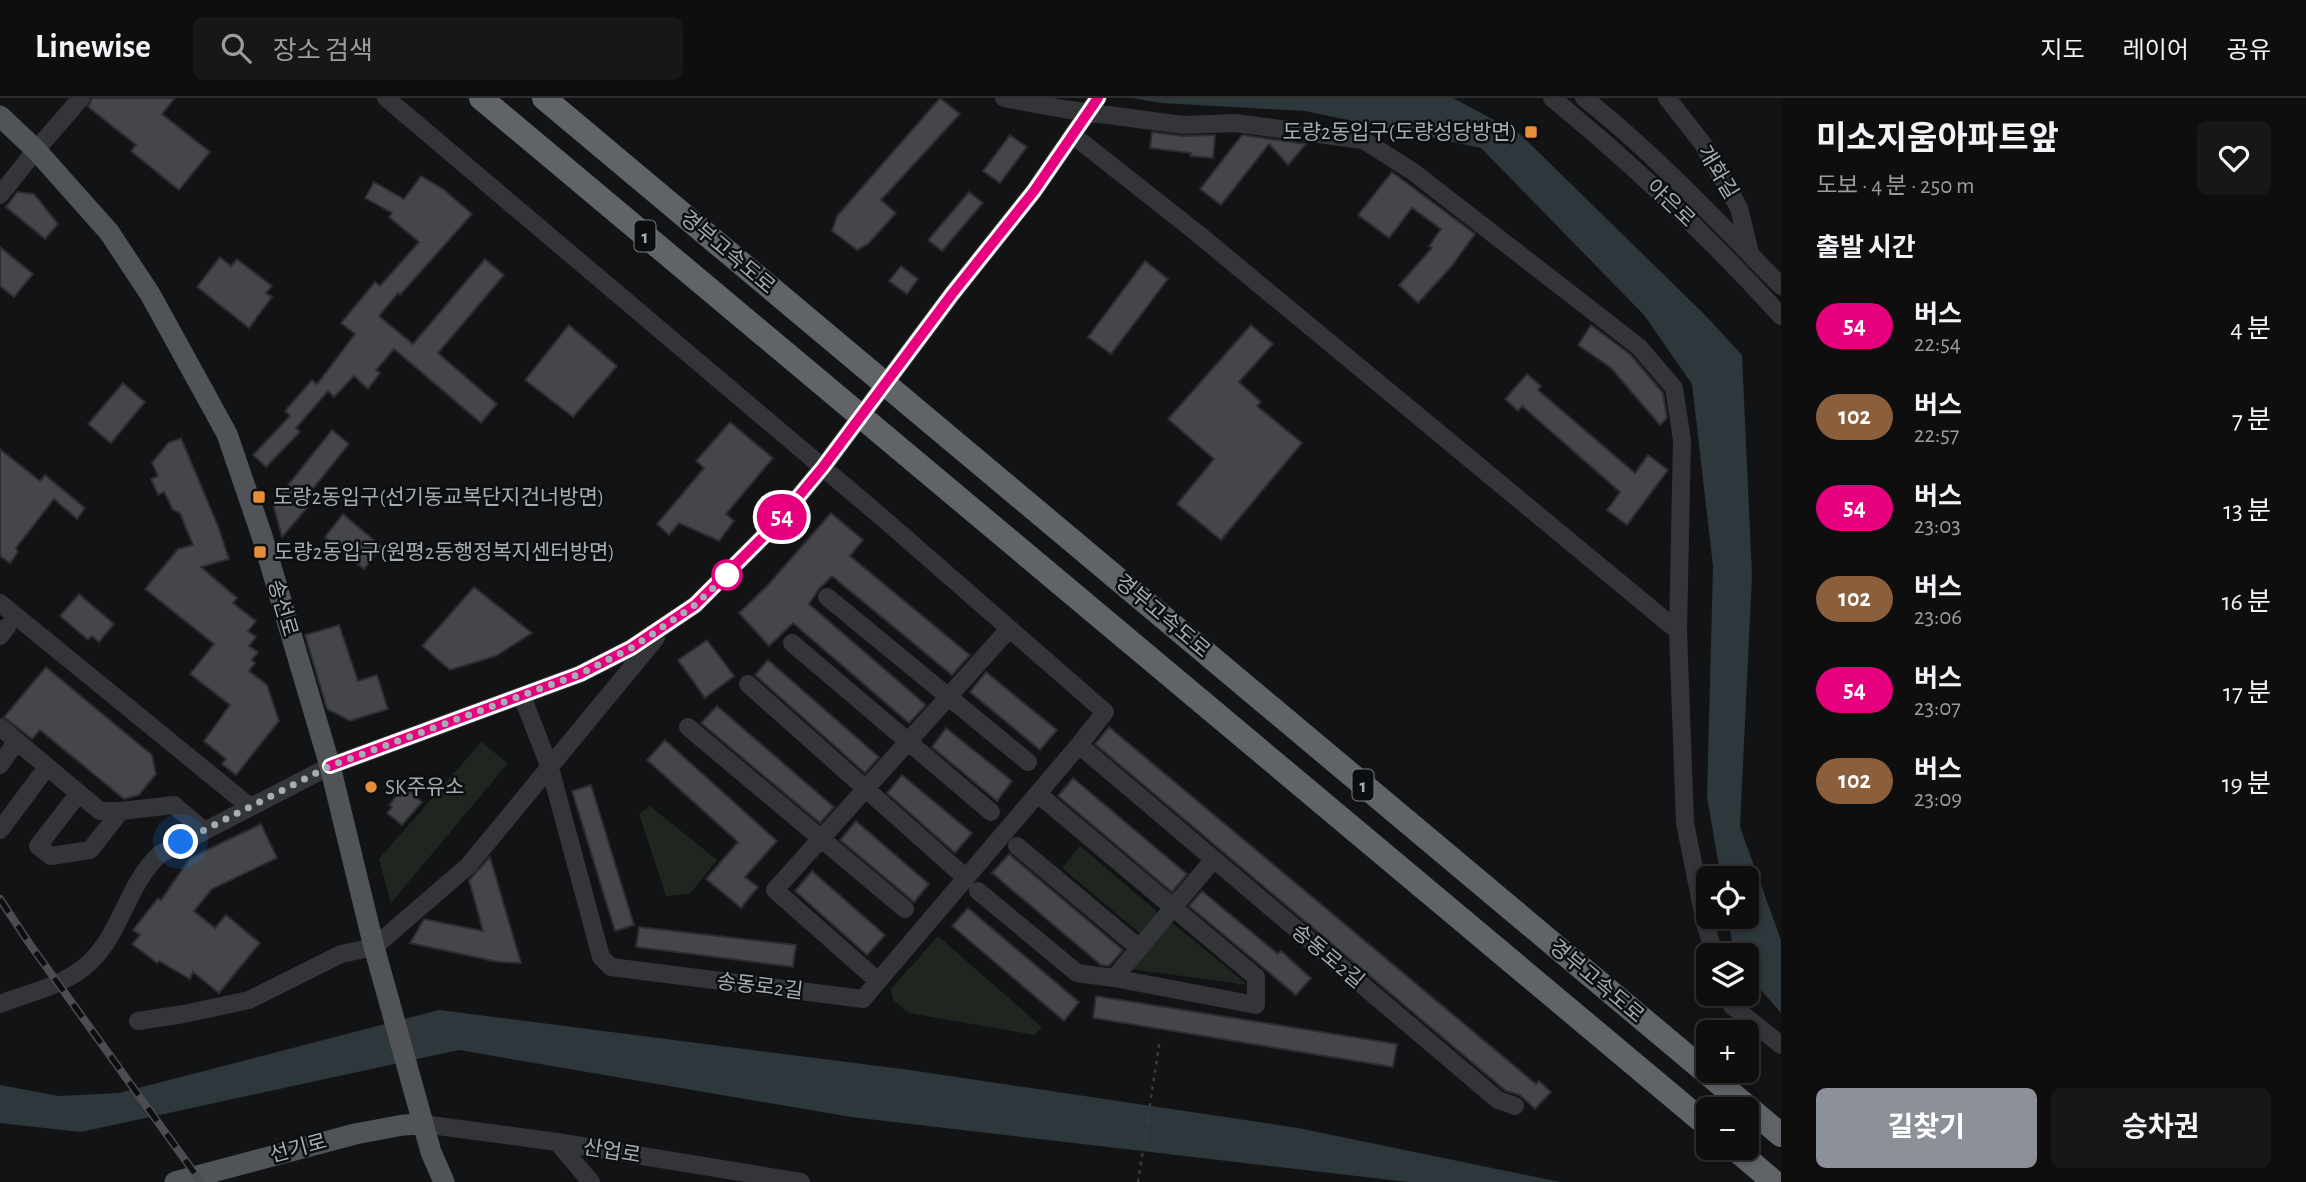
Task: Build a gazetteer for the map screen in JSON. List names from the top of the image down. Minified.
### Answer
{"streets":{"highway":["1","경부고속도로"],"main road":["송선로","선기로"],"street":["개화길","야은로","송동로2길","산업로"]},"crossings":[["개화길","야은로"],["송선로","선기로"],["송선로","산업로"],["선기로","산업로"]],"places":{"transit":["도량2동입구(도량성당방면)","도량2동입구(선기동교복단지건너방면)","도량2동입구(원평2동행정복지센터방면)"],"other":["SK주유소"]},"lines":["bus line 54"],"page":{"header":"Linewise","search":"장소 검색","nav":["지도","레이어","공유"],"on_map":"54","heading":[["미소지움아파트앞","도보 · 4 분 · 250 m"],"출발 시간"],"list":[{"mark":"54","name":"버스","note":"22:54","value":"4 분"},{"mark":"102","name":"버스","note":"22:57","value":"7 분"},{"mark":"54","name":"버스","note":"23:03","value":"13 분"},{"mark":"102","name":"버스","note":"23:06","value":"16 분"},{"mark":"54","name":"버스","note":"23:07","value":"17 분"},{"mark":"102","name":"버스","note":"23:09","value":"19 분"}],"map_buttons":["+","−"],"buttons":["길찾기","승차권"]}}
